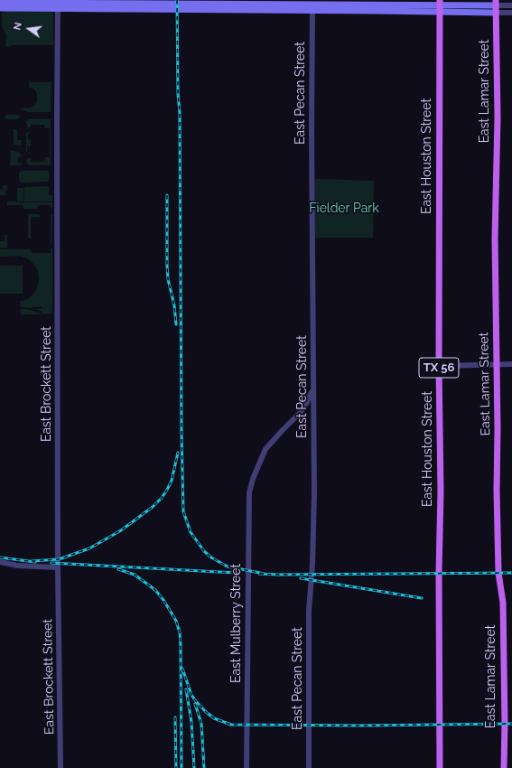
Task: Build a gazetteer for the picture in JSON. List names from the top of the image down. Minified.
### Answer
{"streets":{"main road":["East Lamar Street","East Houston Street","TX 56"],"street":["East Pecan Street","East Brockett Street","East Mulberry Street"]},"crossings":[["East Pecan Street","East Mulberry Street"]],"parks":["Fielder Park"],"north":"left"}
